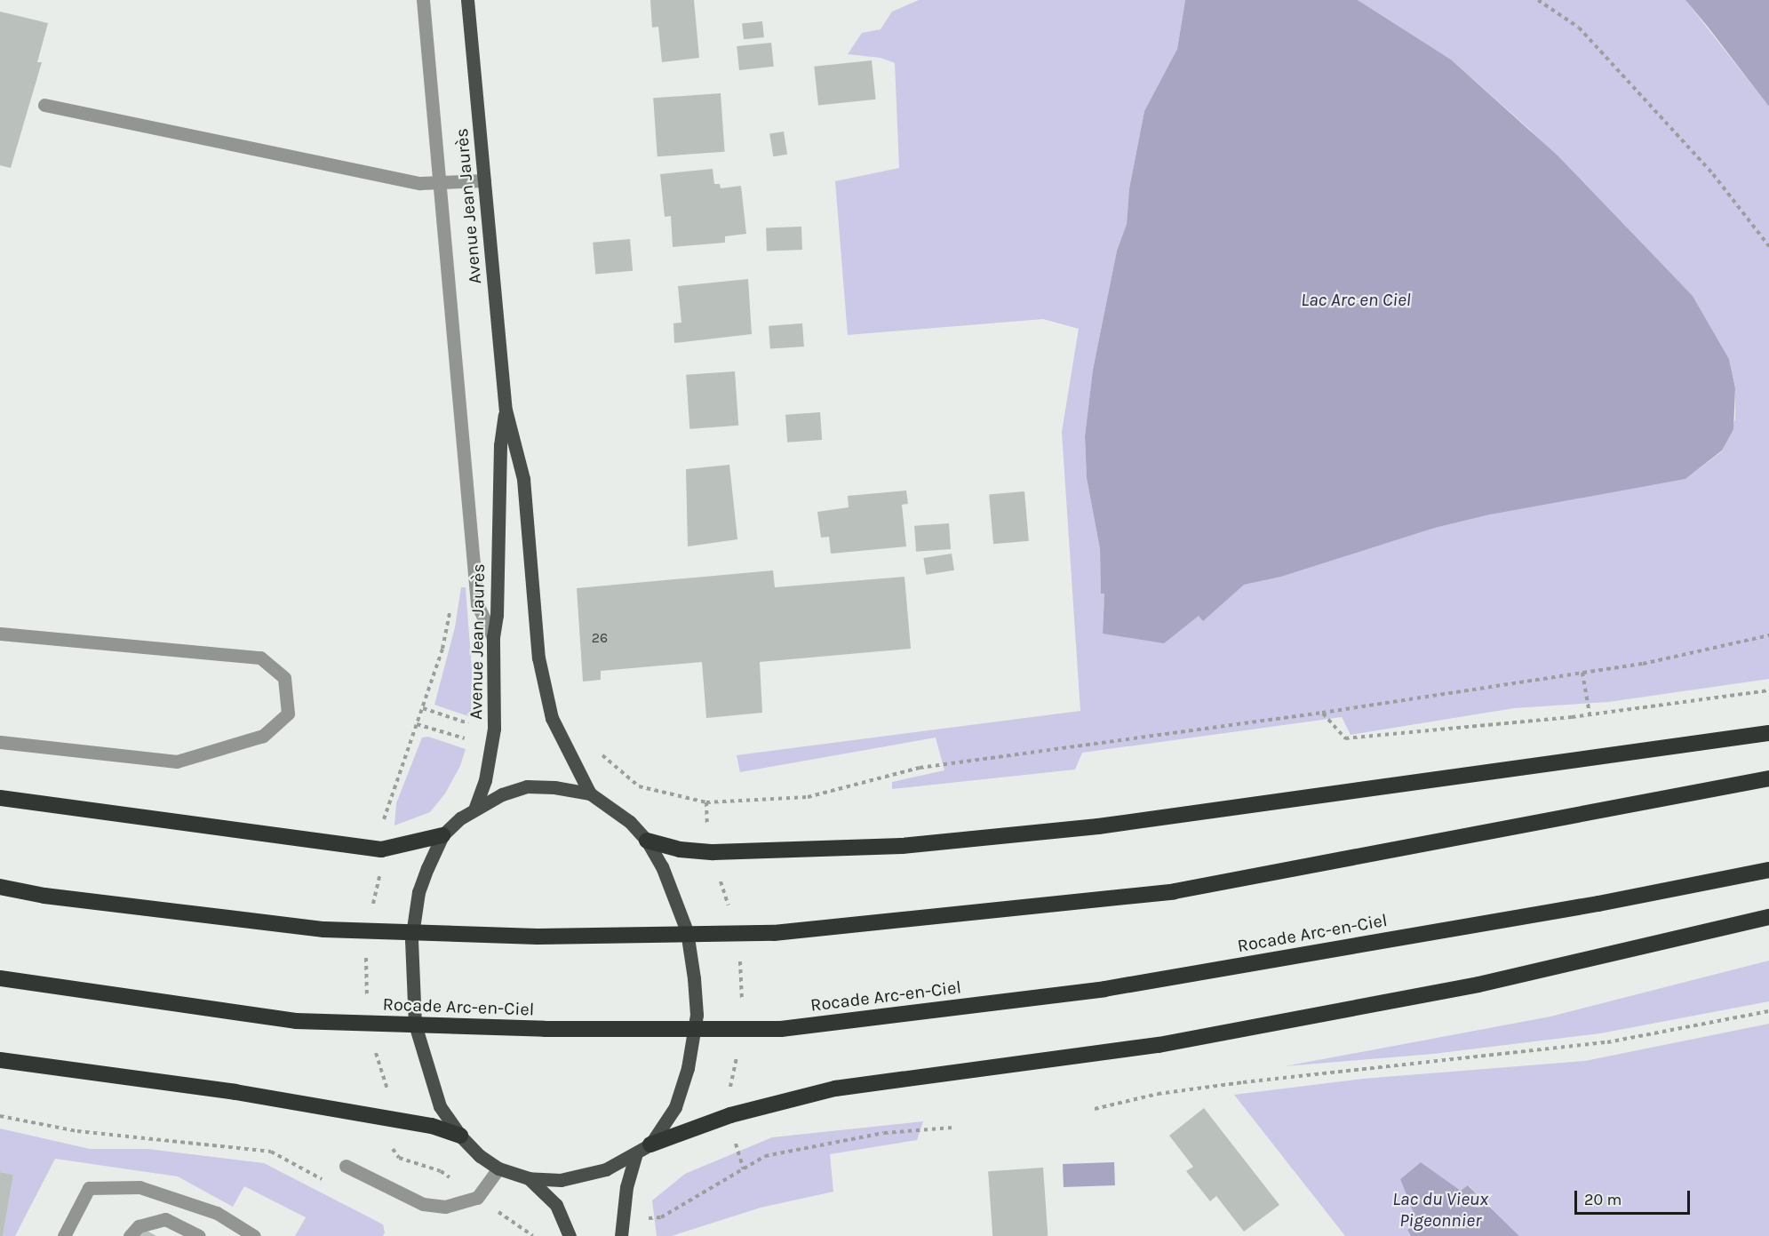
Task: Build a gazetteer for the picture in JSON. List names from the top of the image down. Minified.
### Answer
{"streets":{"highway":["Rocade Arc-en-Ciel"],"main road":["Avenue Jean Jaurès"]},"water":["Lac Arc en Ciel","Lac du Vieux Pigeonnier"],"house_numbers":["26"],"scale_bar":"20 m"}
